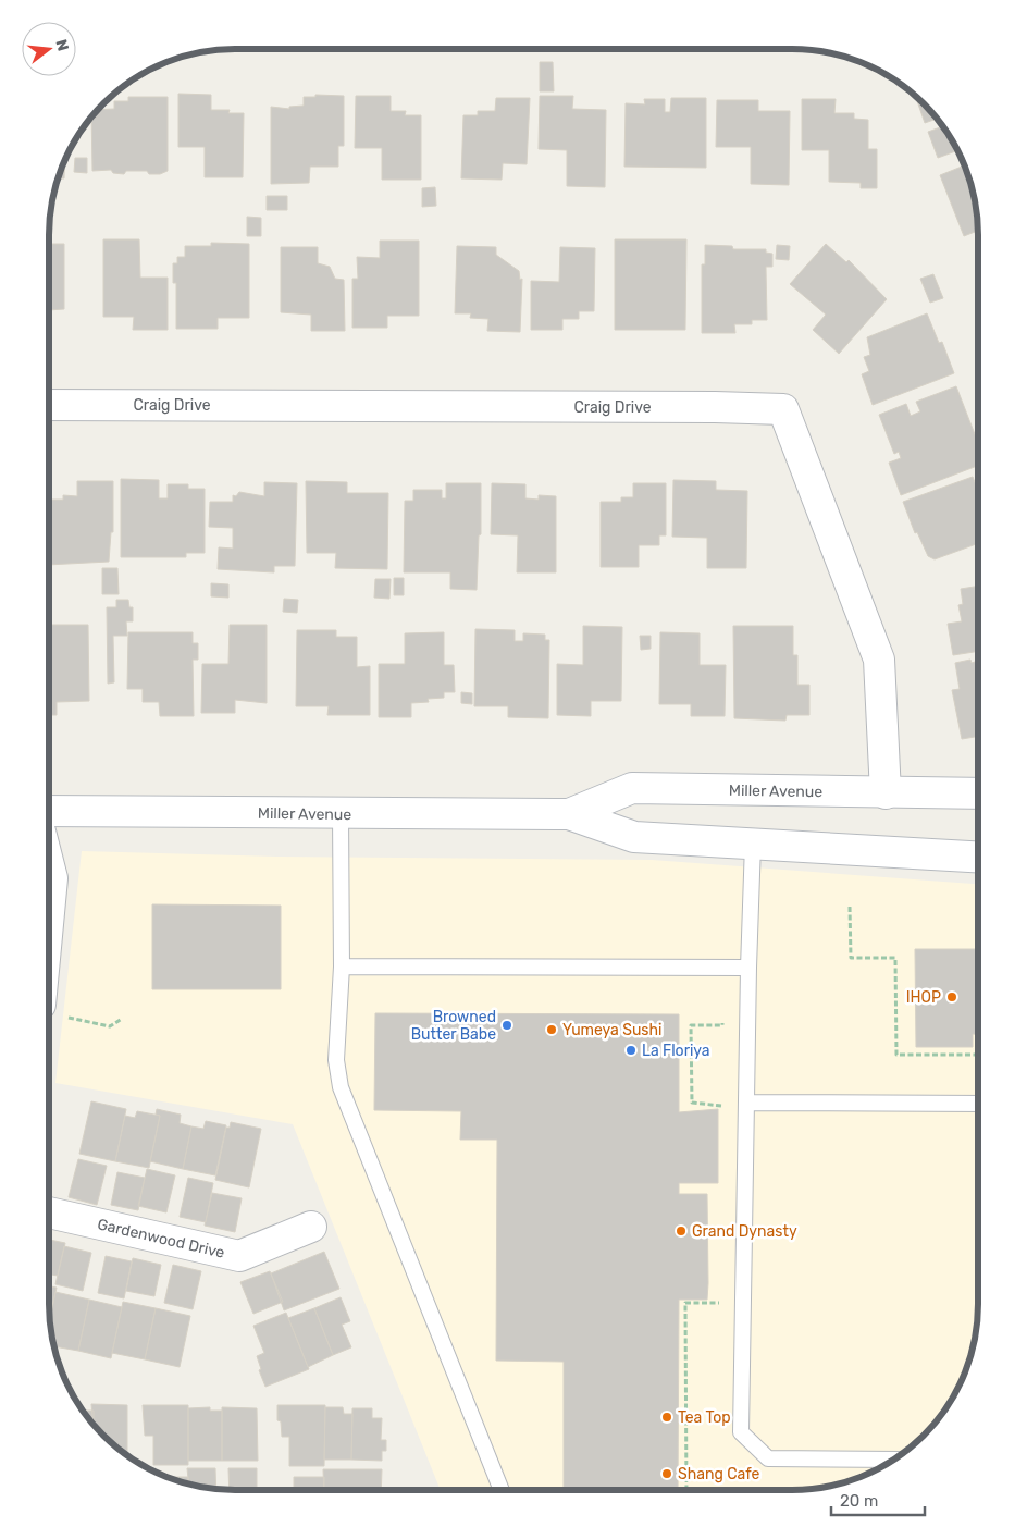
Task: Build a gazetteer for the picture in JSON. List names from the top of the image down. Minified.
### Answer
{"streets":{"street":["Craig Drive","Miller Avenue","Gardenwood Drive"]},"crossings":[["Craig Drive","Miller Avenue"]],"places":["IHOP","Browned Butter Babe","Yumeya Sushi","La Floriya","Grand Dynasty","Tea Top","Shang Cafe"],"scale_bar":"20 m","north":"right"}
